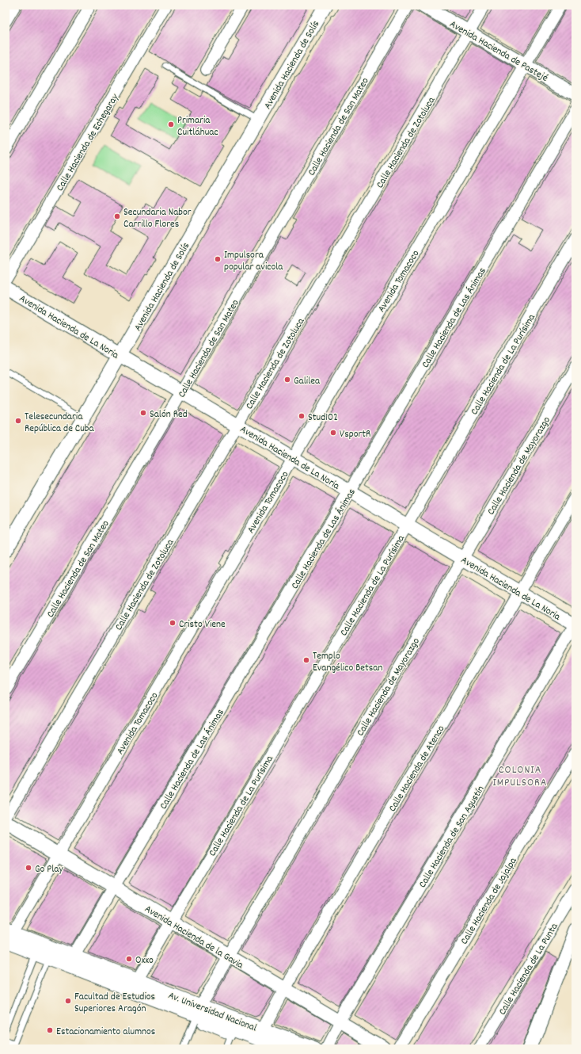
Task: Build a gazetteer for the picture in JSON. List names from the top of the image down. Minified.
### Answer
{"streets":{"street":["Avenida Hacienda de Pastejé","Avenida Hacienda de Solís","Calle Hacienda de San Mateo","Calle Hacienda de Echegaray","Calle Hacienda de Zotoluca","Avenida Tomacoco","Calle Hacienda de Las Ánimas","Avenida Hacienda de La Noria","Calle Hacienda de La Purísima","Calle Hacienda de Mayorazgo","Calle Hacienda de Atenco","Calle Hacienda de San Agustín","Calle Hacienda de Jajalpa","Avenida Hacienda de la Gavia","Calle Hacienda de La Punta","Av. Universidad Nacional"]},"crossings":[["Avenida Hacienda de Pastejé","Calle Hacienda de Zotoluca"],["Avenida Hacienda de Pastejé","Avenida Tomacoco"],["Avenida Hacienda de Solís","Avenida Hacienda de La Noria"],["Calle Hacienda de San Mateo","Avenida Hacienda de La Noria"],["Calle Hacienda de Zotoluca","Avenida Hacienda de La Noria"],["Avenida Tomacoco","Avenida Hacienda de La Noria"],["Avenida Tomacoco","Avenida Hacienda de la Gavia"],["Avenida Tomacoco","Av. Universidad Nacional"],["Calle Hacienda de Las Ánimas","Avenida Hacienda de La Noria"],["Calle Hacienda de Las Ánimas","Avenida Hacienda de la Gavia"],["Calle Hacienda de Las Ánimas","Av. Universidad Nacional"],["Avenida Hacienda de La Noria","Calle Hacienda de La Purísima"],["Avenida Hacienda de La Noria","Calle Hacienda de Mayorazgo"],["Avenida Hacienda de La Noria","Calle Hacienda de Atenco"],["Avenida Hacienda de La Noria","Calle Hacienda de San Agustín"],["Calle Hacienda de La Purísima","Avenida Hacienda de la Gavia"],["Calle Hacienda de La Purísima","Av. Universidad Nacional"],["Calle Hacienda de Mayorazgo","Avenida Hacienda de la Gavia"],["Calle Hacienda de Mayorazgo","Av. Universidad Nacional"],["Calle Hacienda de Atenco","Avenida Hacienda de la Gavia"],["Calle Hacienda de Atenco","Av. Universidad Nacional"],["Calle Hacienda de San Agustín","Avenida Hacienda de la Gavia"]],"districts":["COLONIA IMPULSORA"],"places":["Primaria Cuitláhuac","Secundaria Nabor Carrillo Flores","Impulsora popular avicola","Galilea","Salón Red","Stud102","Telesecundaria República de Cuba","VsportR","Cristo Viene","Templo Evangélico Betsan","Go Play","Oxxo","Facultad de Estudios Superiores Aragón","Estacionamiento alumnos"]}
